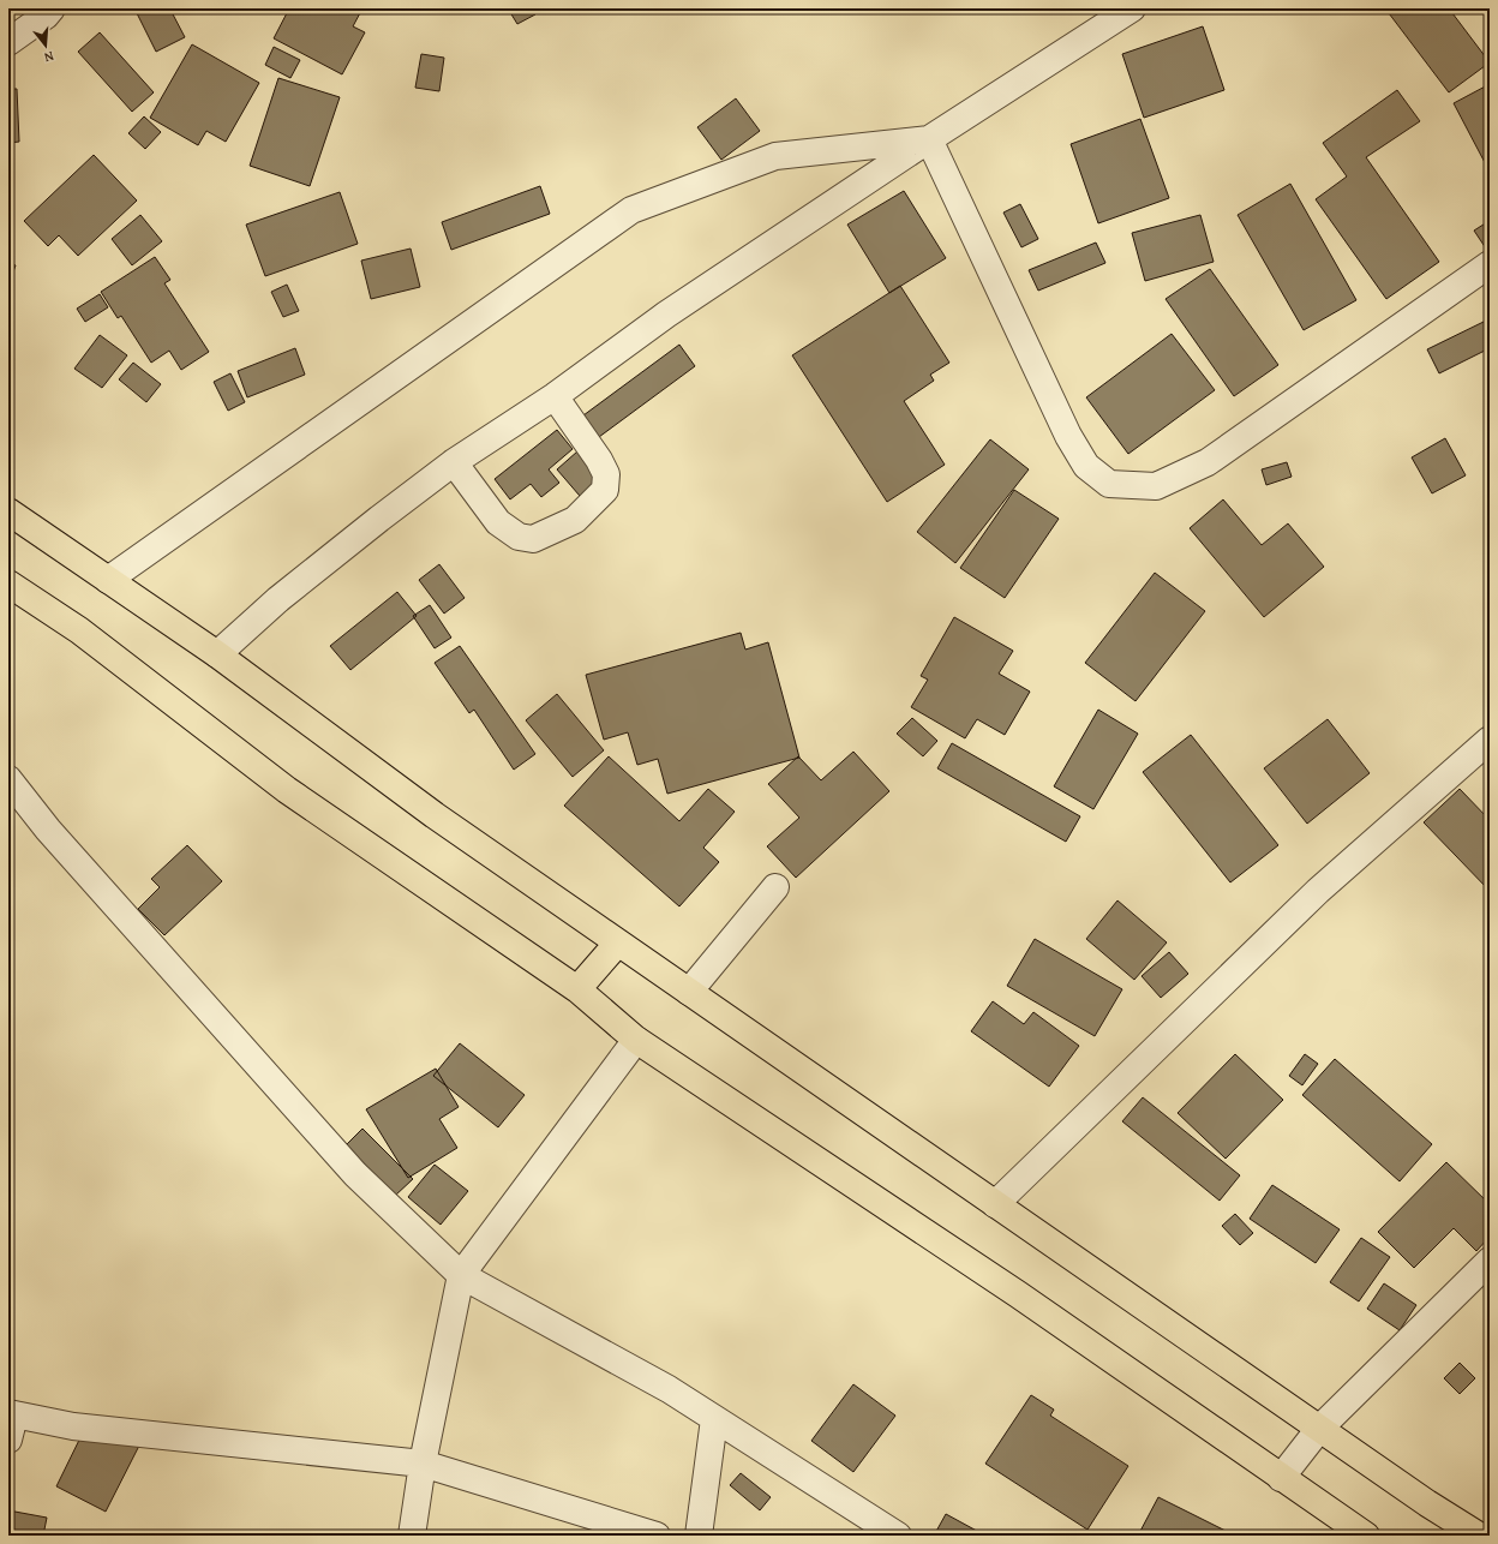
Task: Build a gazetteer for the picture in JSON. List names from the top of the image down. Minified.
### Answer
{"north":"bottom"}
